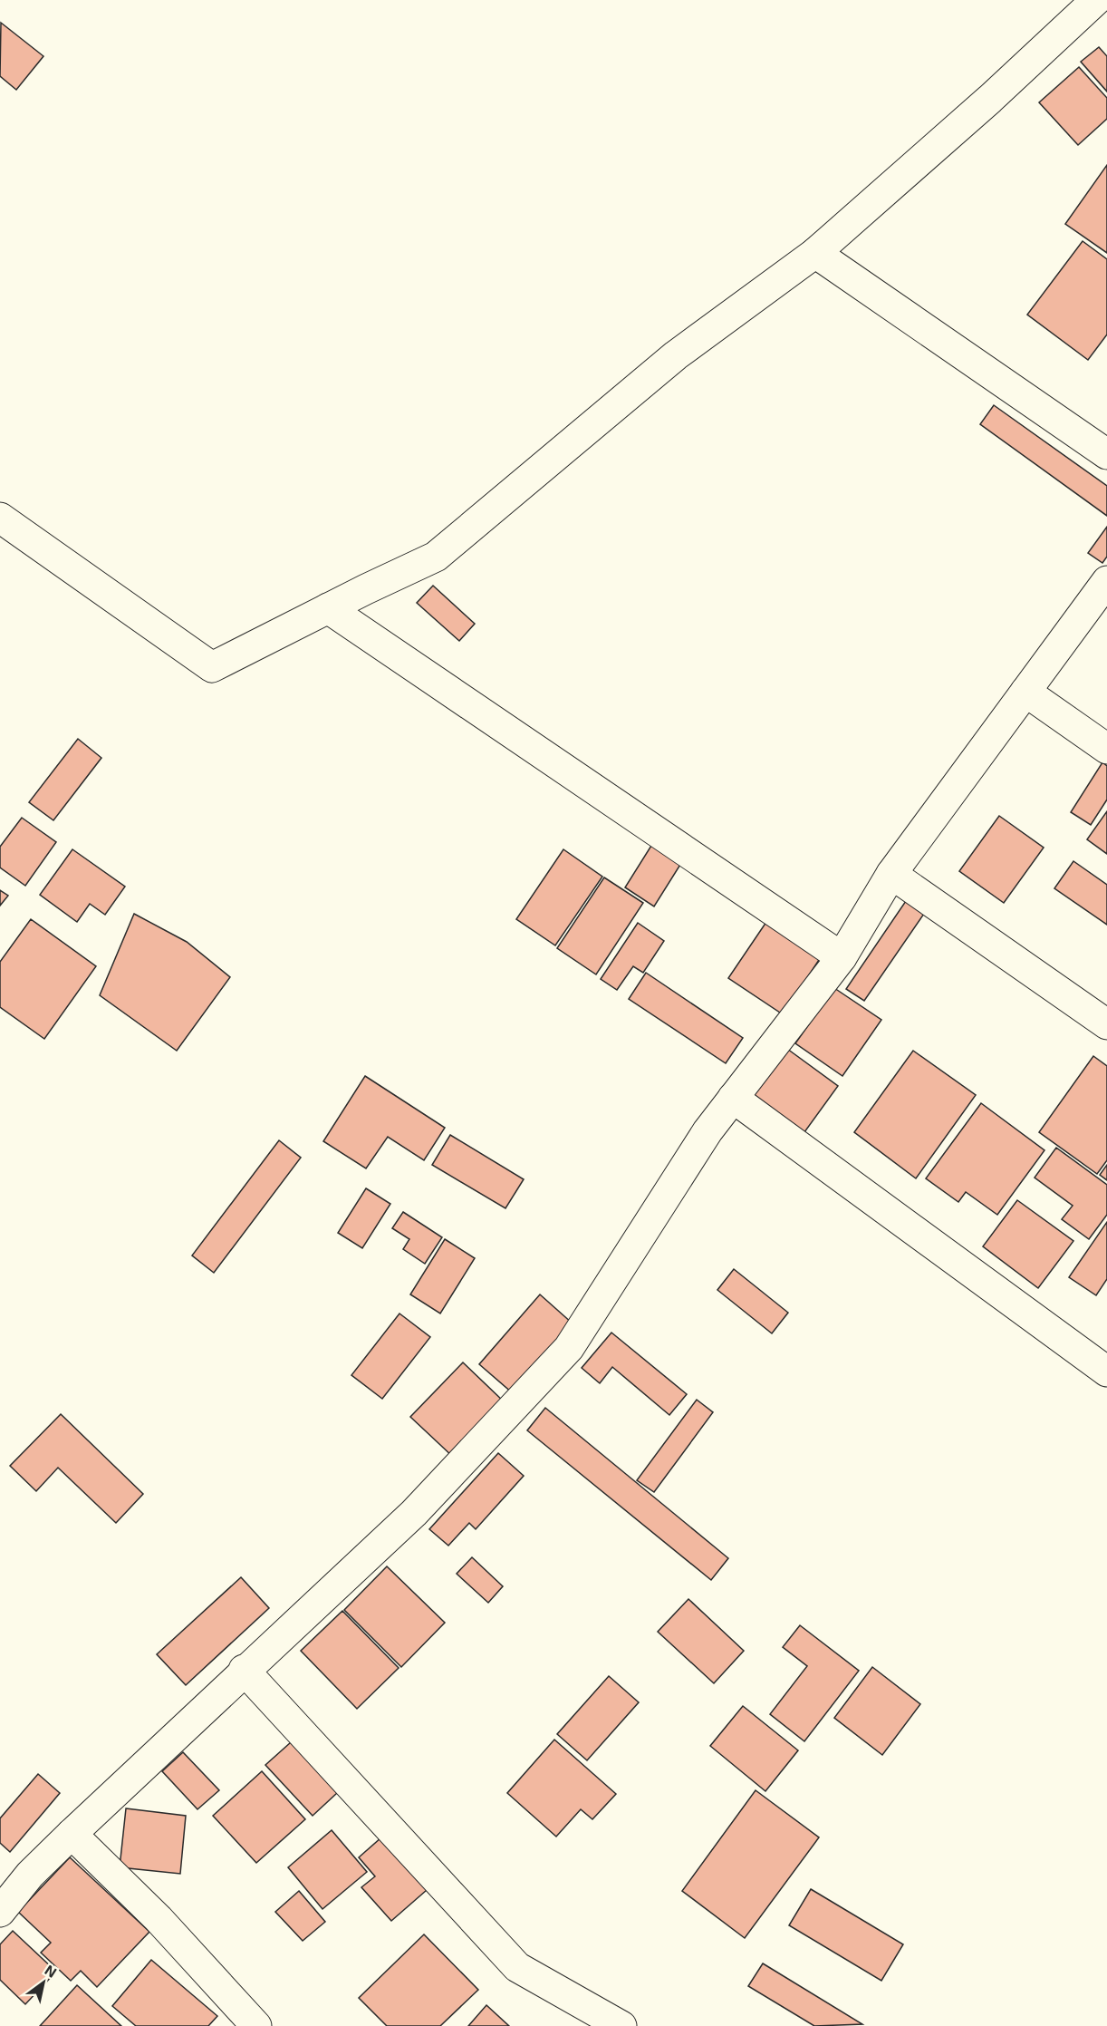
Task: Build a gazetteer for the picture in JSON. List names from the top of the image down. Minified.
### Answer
{"north":"top right"}
